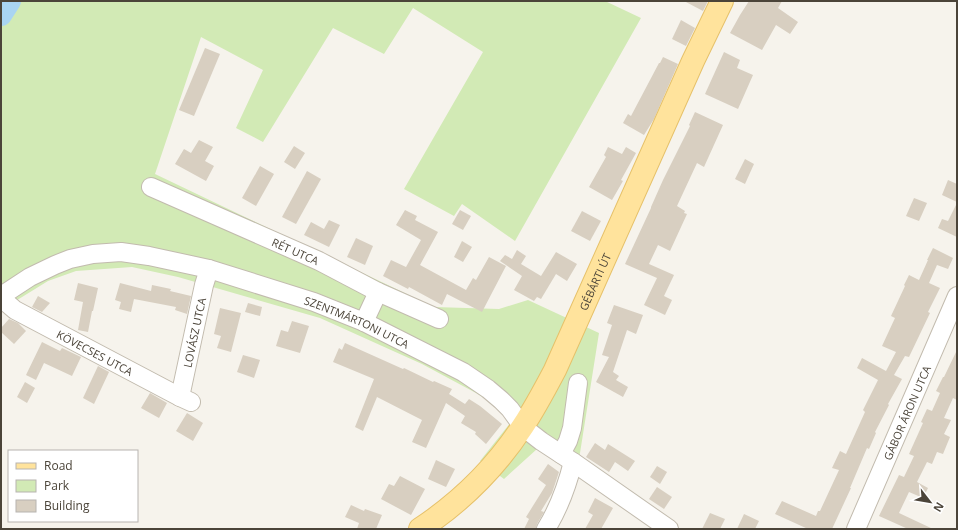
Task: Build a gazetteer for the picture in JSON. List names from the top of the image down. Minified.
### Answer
{"streets":{"main road":["GÉBÁRTI ÚT"],"street":["RÉT UTCA","SZENTMÁRTONI UTCA","LOVÁSZ UTCA","KÖVECSES UTCA","GÁBOR ÁRON UTCA"]},"crossings":[["GÉBÁRTI ÚT","SZENTMÁRTONI UTCA"],["SZENTMÁRTONI UTCA","LOVÁSZ UTCA"],["SZENTMÁRTONI UTCA","KÖVECSES UTCA"],["LOVÁSZ UTCA","KÖVECSES UTCA"]],"legend":["Road","Park","Building"],"north":"bottom right"}
